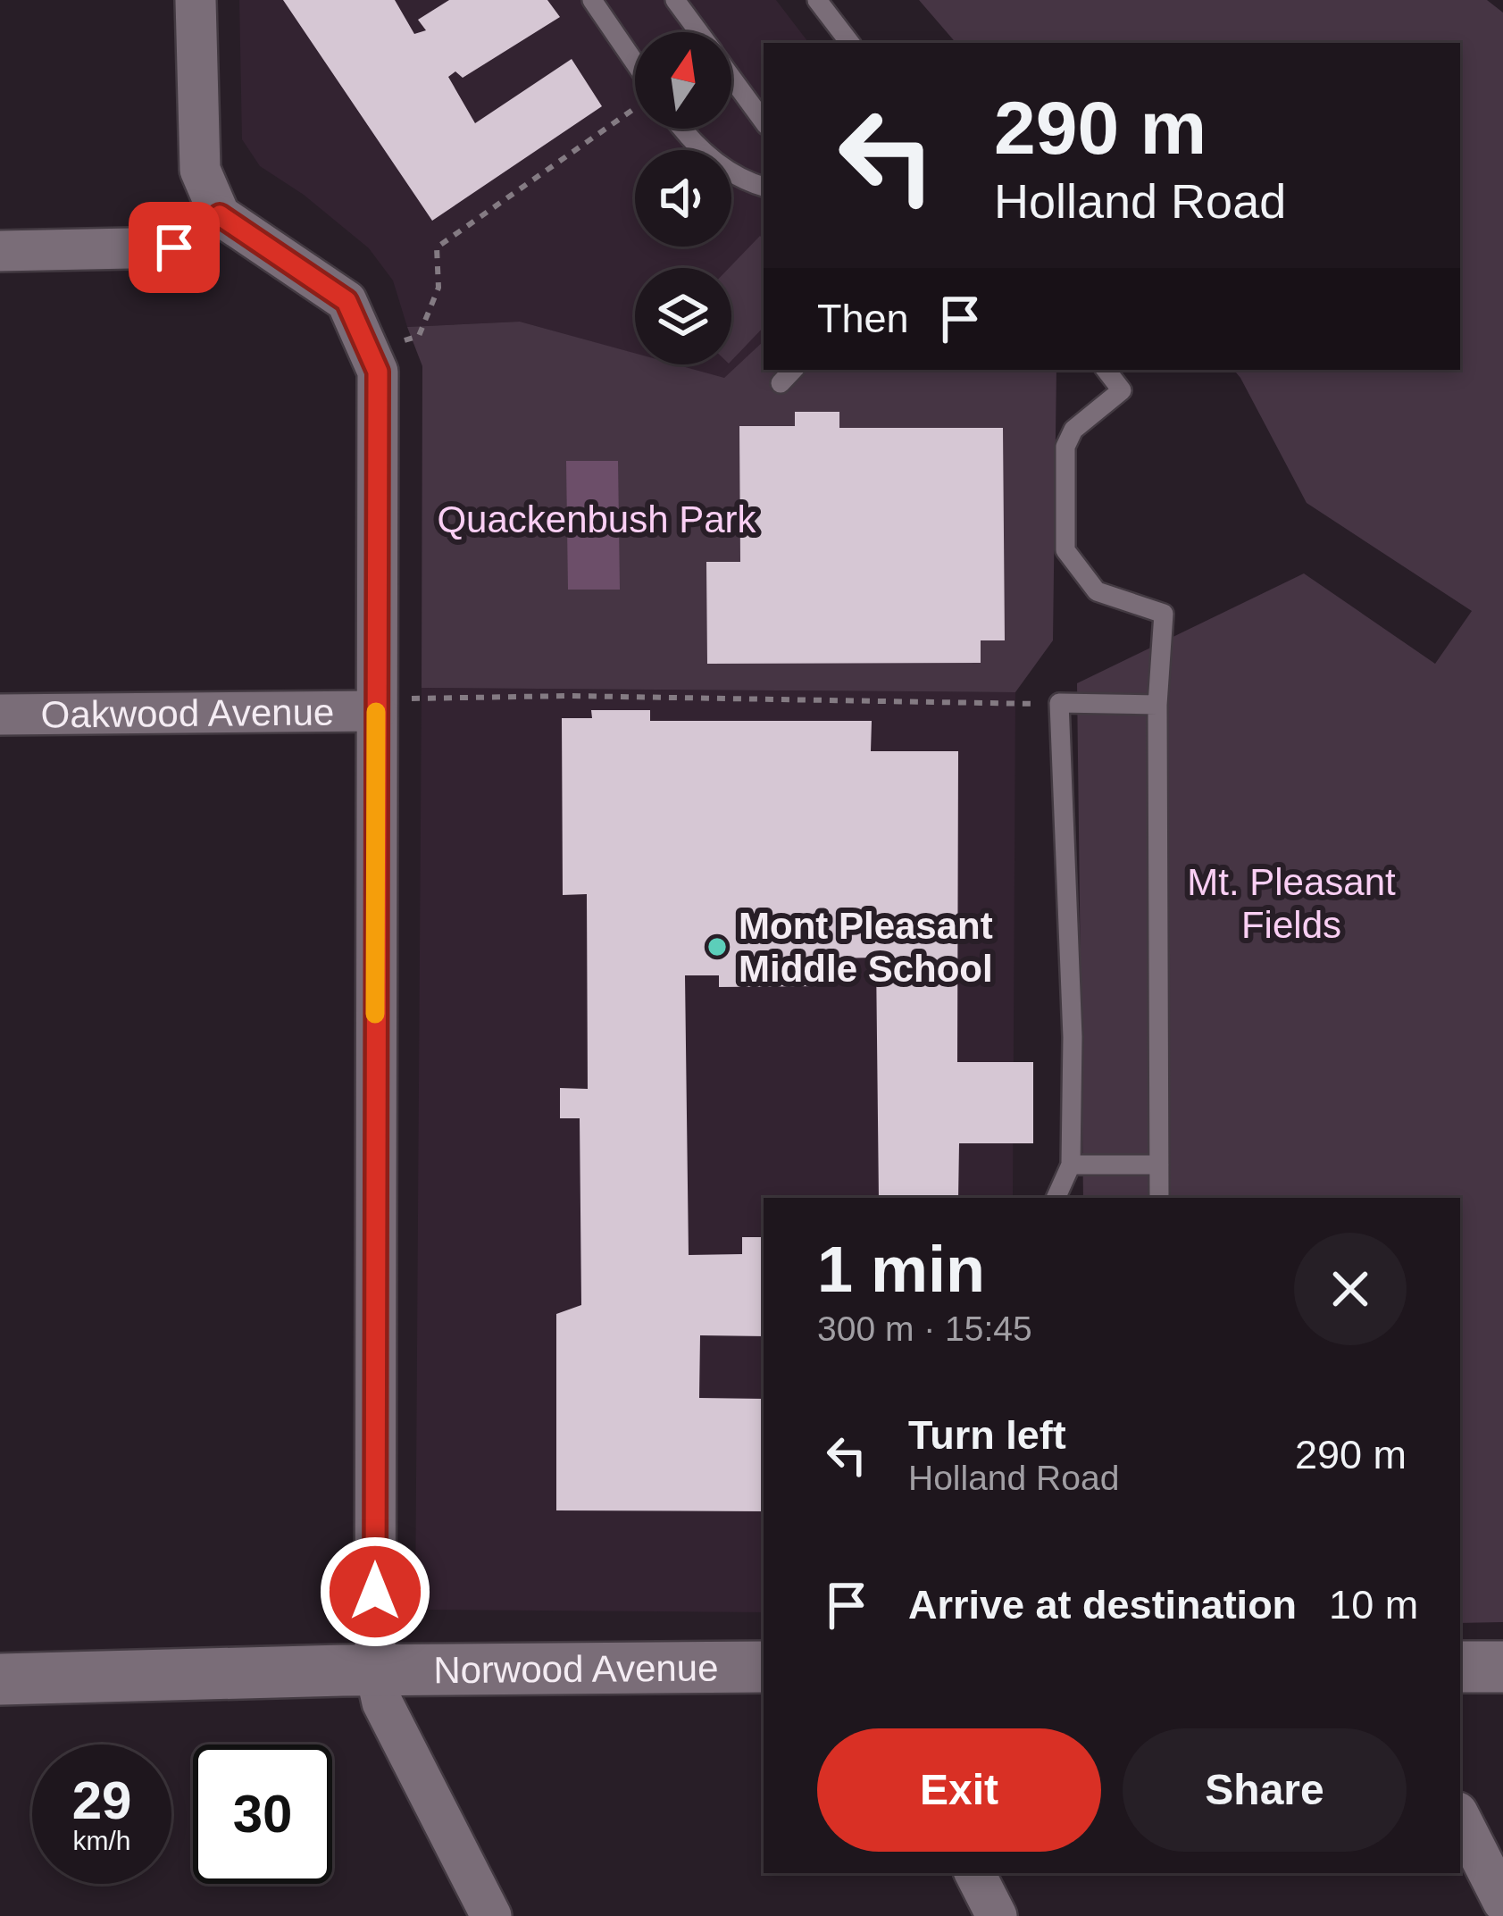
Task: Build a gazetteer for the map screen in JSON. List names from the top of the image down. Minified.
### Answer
{"streets":{"street":["Oakwood Avenue","Norwood Avenue"]},"parks":["Quackenbush Park","Mt. Pleasant Fields"],"places":["Mont Pleasant Middle School"],"north":"top","page":{"turn":["290 m","Holland Road"],"then":"Then","heading":["1 min","300 m · 15:45"],"list":[{"name":"Turn left","note":"Holland Road","value":"290 m"},{"name":"Arrive at destination","value":"10 m"}],"buttons":["Exit","Share"],"speed":"29 km/h","limit":"30"}}
